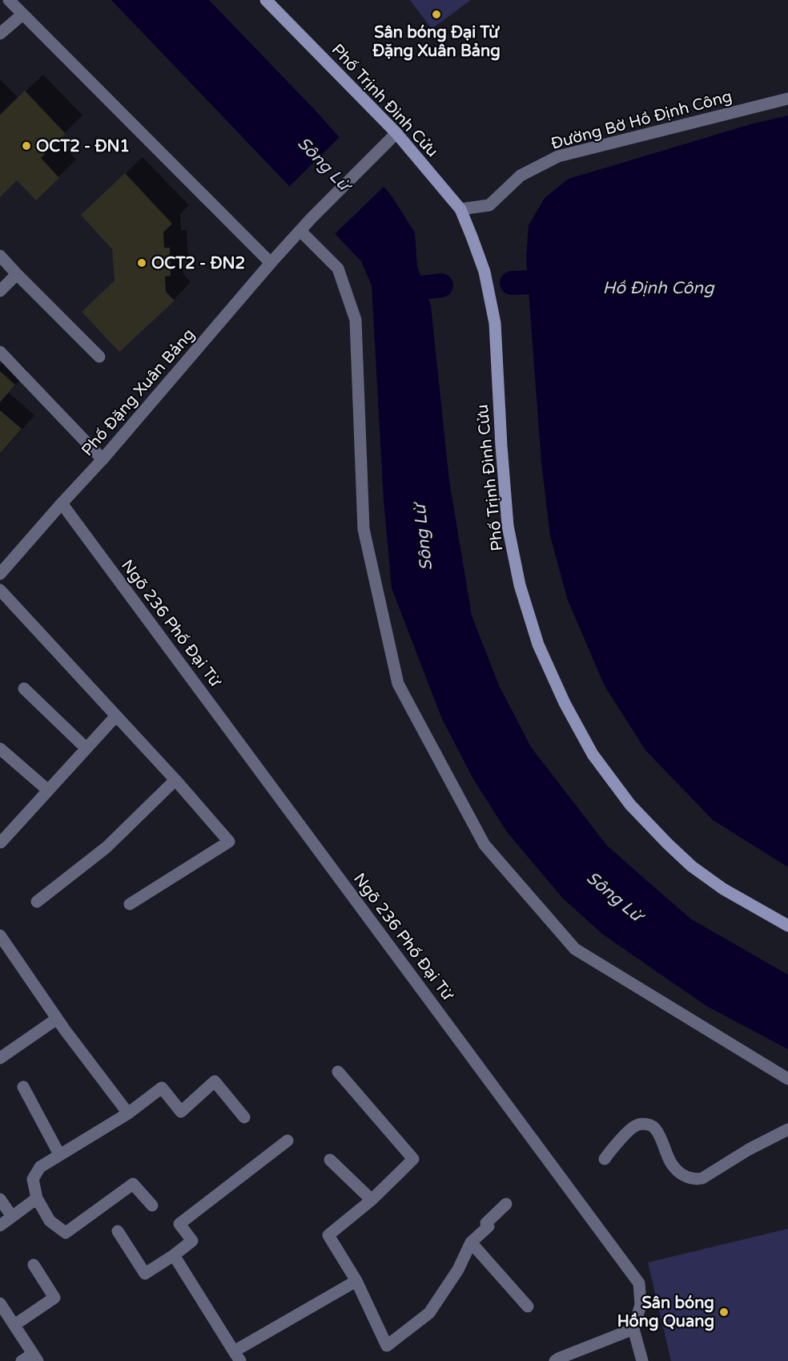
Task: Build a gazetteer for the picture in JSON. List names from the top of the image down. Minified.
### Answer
{"streets":{"main road":["Phố Trịnh Đình Cửu"],"street":["Đường Bờ Hồ Định Công","Phố Đặng Xuân Bảng","Ngõ 236 Phố Đại Từ"]},"crossings":[["Phố Trịnh Đình Cửu","Đường Bờ Hồ Định Công"],["Phố Trịnh Đình Cửu","Phố Đặng Xuân Bảng"],["Phố Đặng Xuân Bảng","Ngõ 236 Phố Đại Từ"]],"water":["Sông Lừ","Hồ Định Công"],"places":["Sân bóng Đại Từ Đặng Xuân Bảng","OCT2 - ĐN1","OCT2 - ĐN2","Sân bóng Hồng Quang"]}
